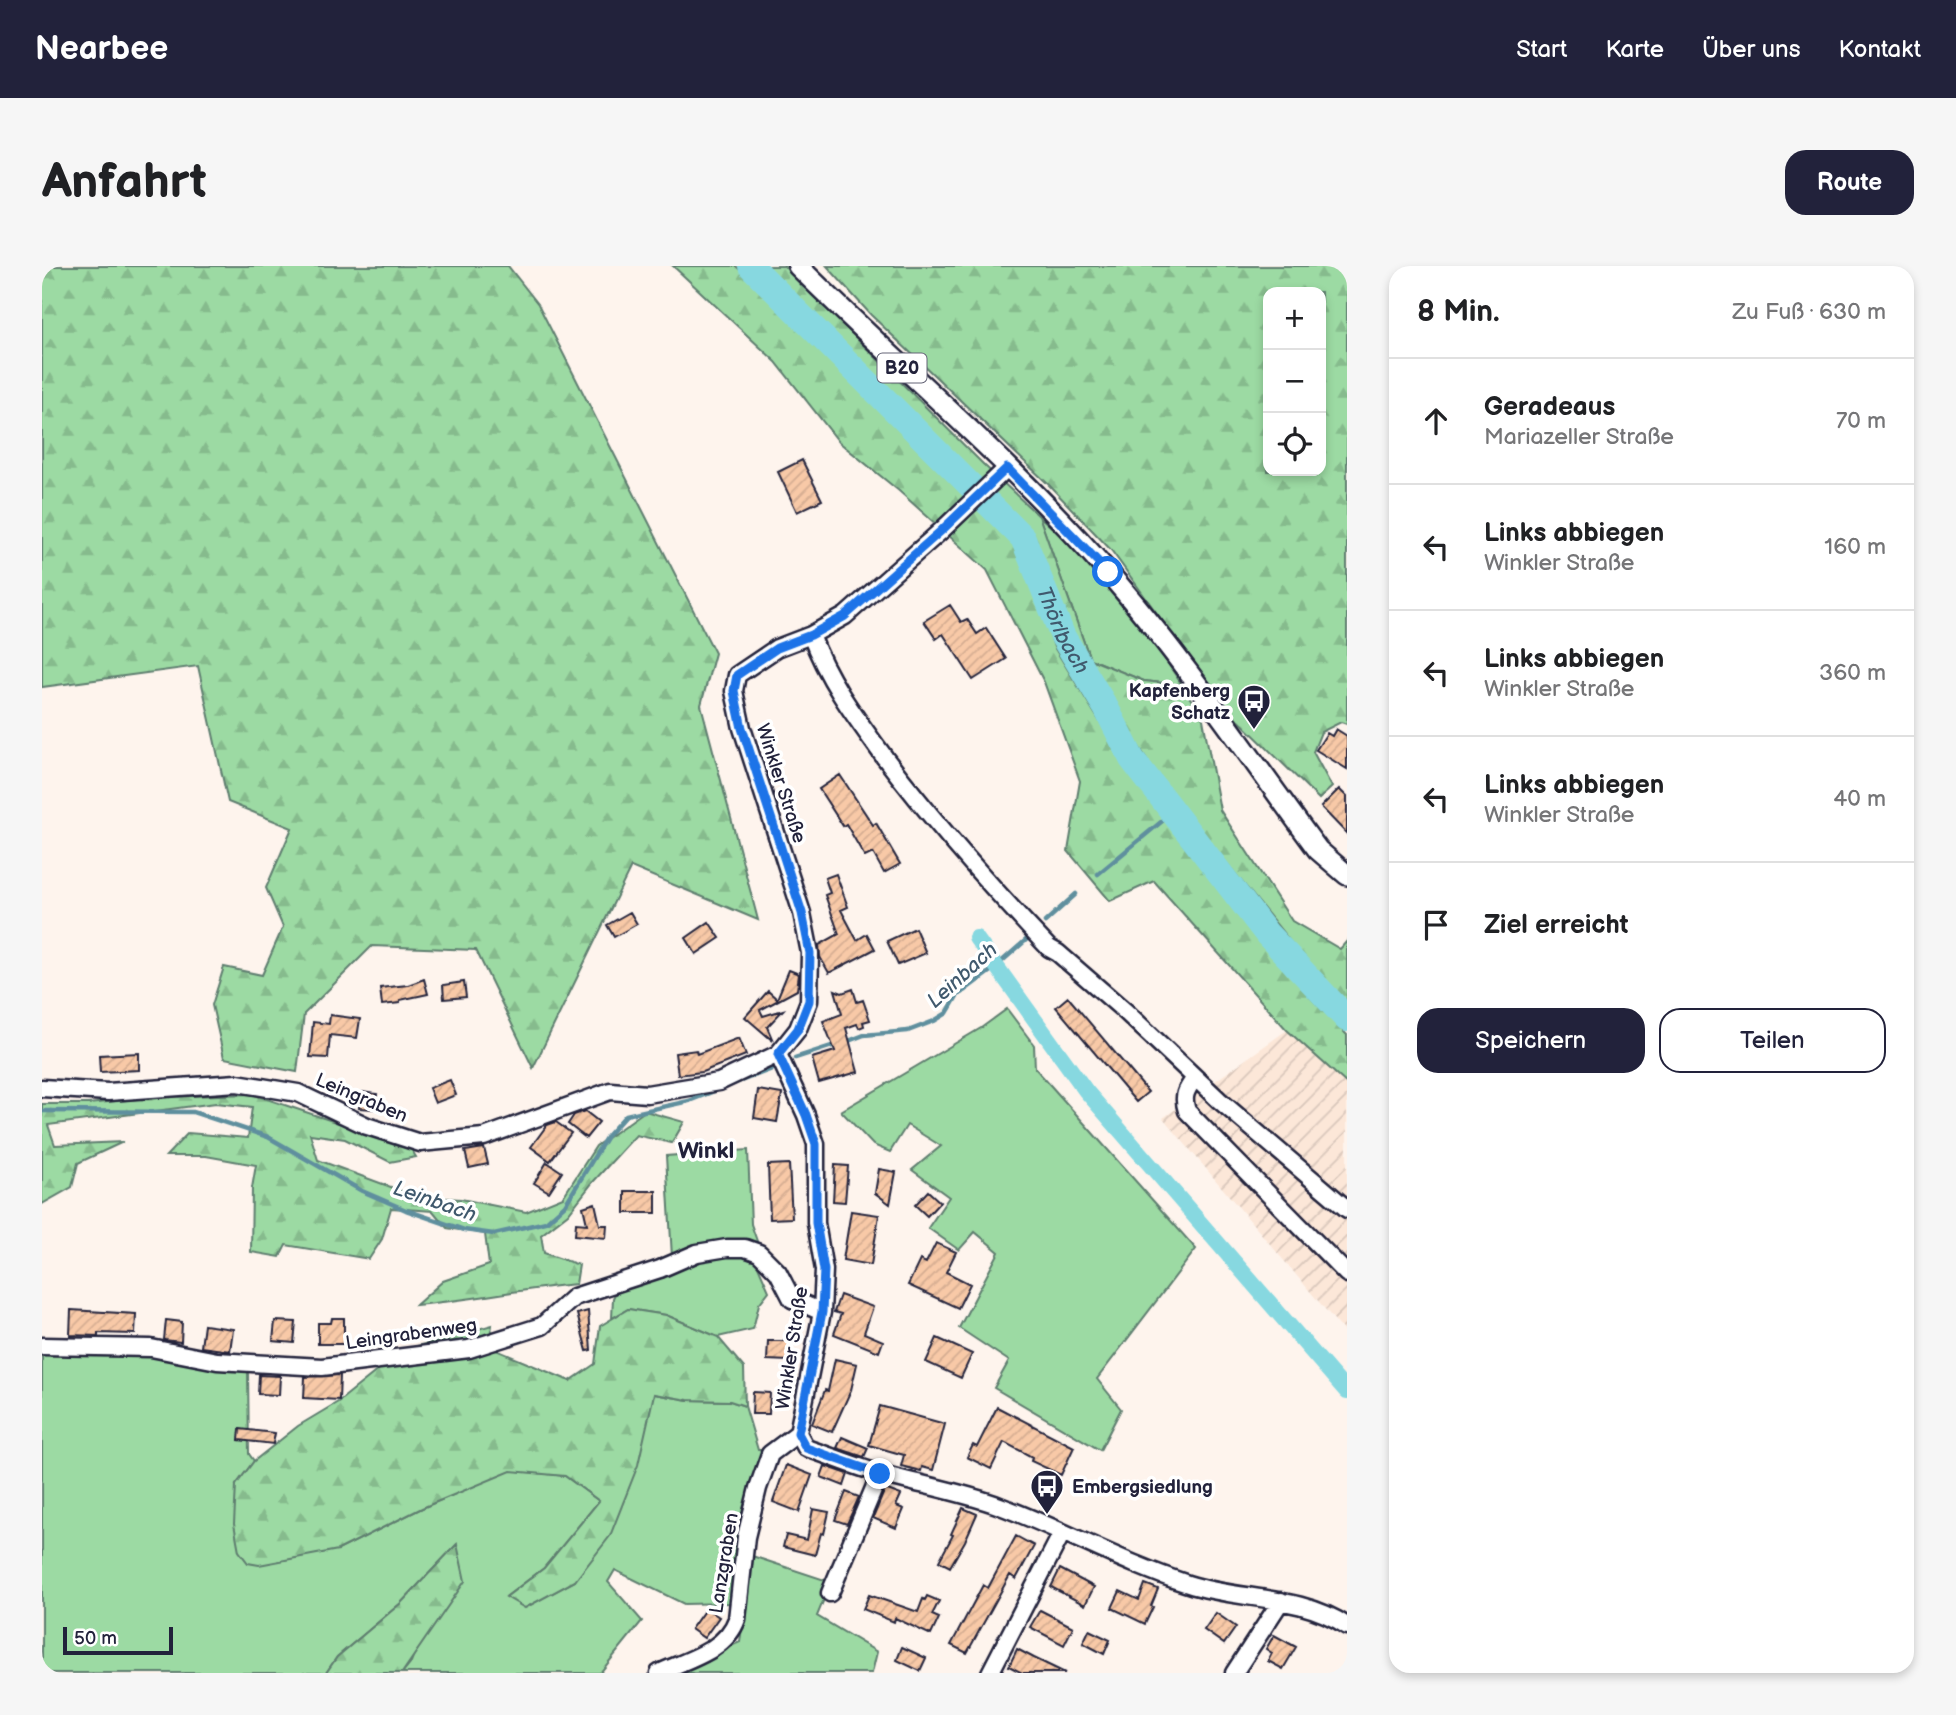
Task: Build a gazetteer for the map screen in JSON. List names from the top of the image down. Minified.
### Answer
{"streets":{"main road":["B20"],"street":["Winkler Straße","Leingraben","Leingrabenweg","Lanzgraben"]},"crossings":[["B20","Winkler Straße"],["Winkler Straße","Leingraben"],["Winkler Straße","Leingrabenweg"],["Winkler Straße","Lanzgraben"]],"districts":["Winkl"],"water":["Thörlbach","Leinbach"],"places":{"bus stop":["Kapfenberg Schatz","Embergsiedlung"]},"scale_bar":"50 m","page":{"header":"Nearbee","nav":["Start","Karte","Über uns","Kontakt"],"buttons":["Route",["Speichern","Teilen"]],"title":"Anfahrt","heading":["8 Min.","Zu Fuß · 630 m"],"map_buttons":["+","−"],"list":[["Geradeaus","Mariazeller Straße","70 m"],["Links abbiegen","Winkler Straße","160 m"],["Links abbiegen","Winkler Straße","360 m"],["Links abbiegen","Winkler Straße","40 m"],"Ziel erreicht"],"scale":"50 m"}}
